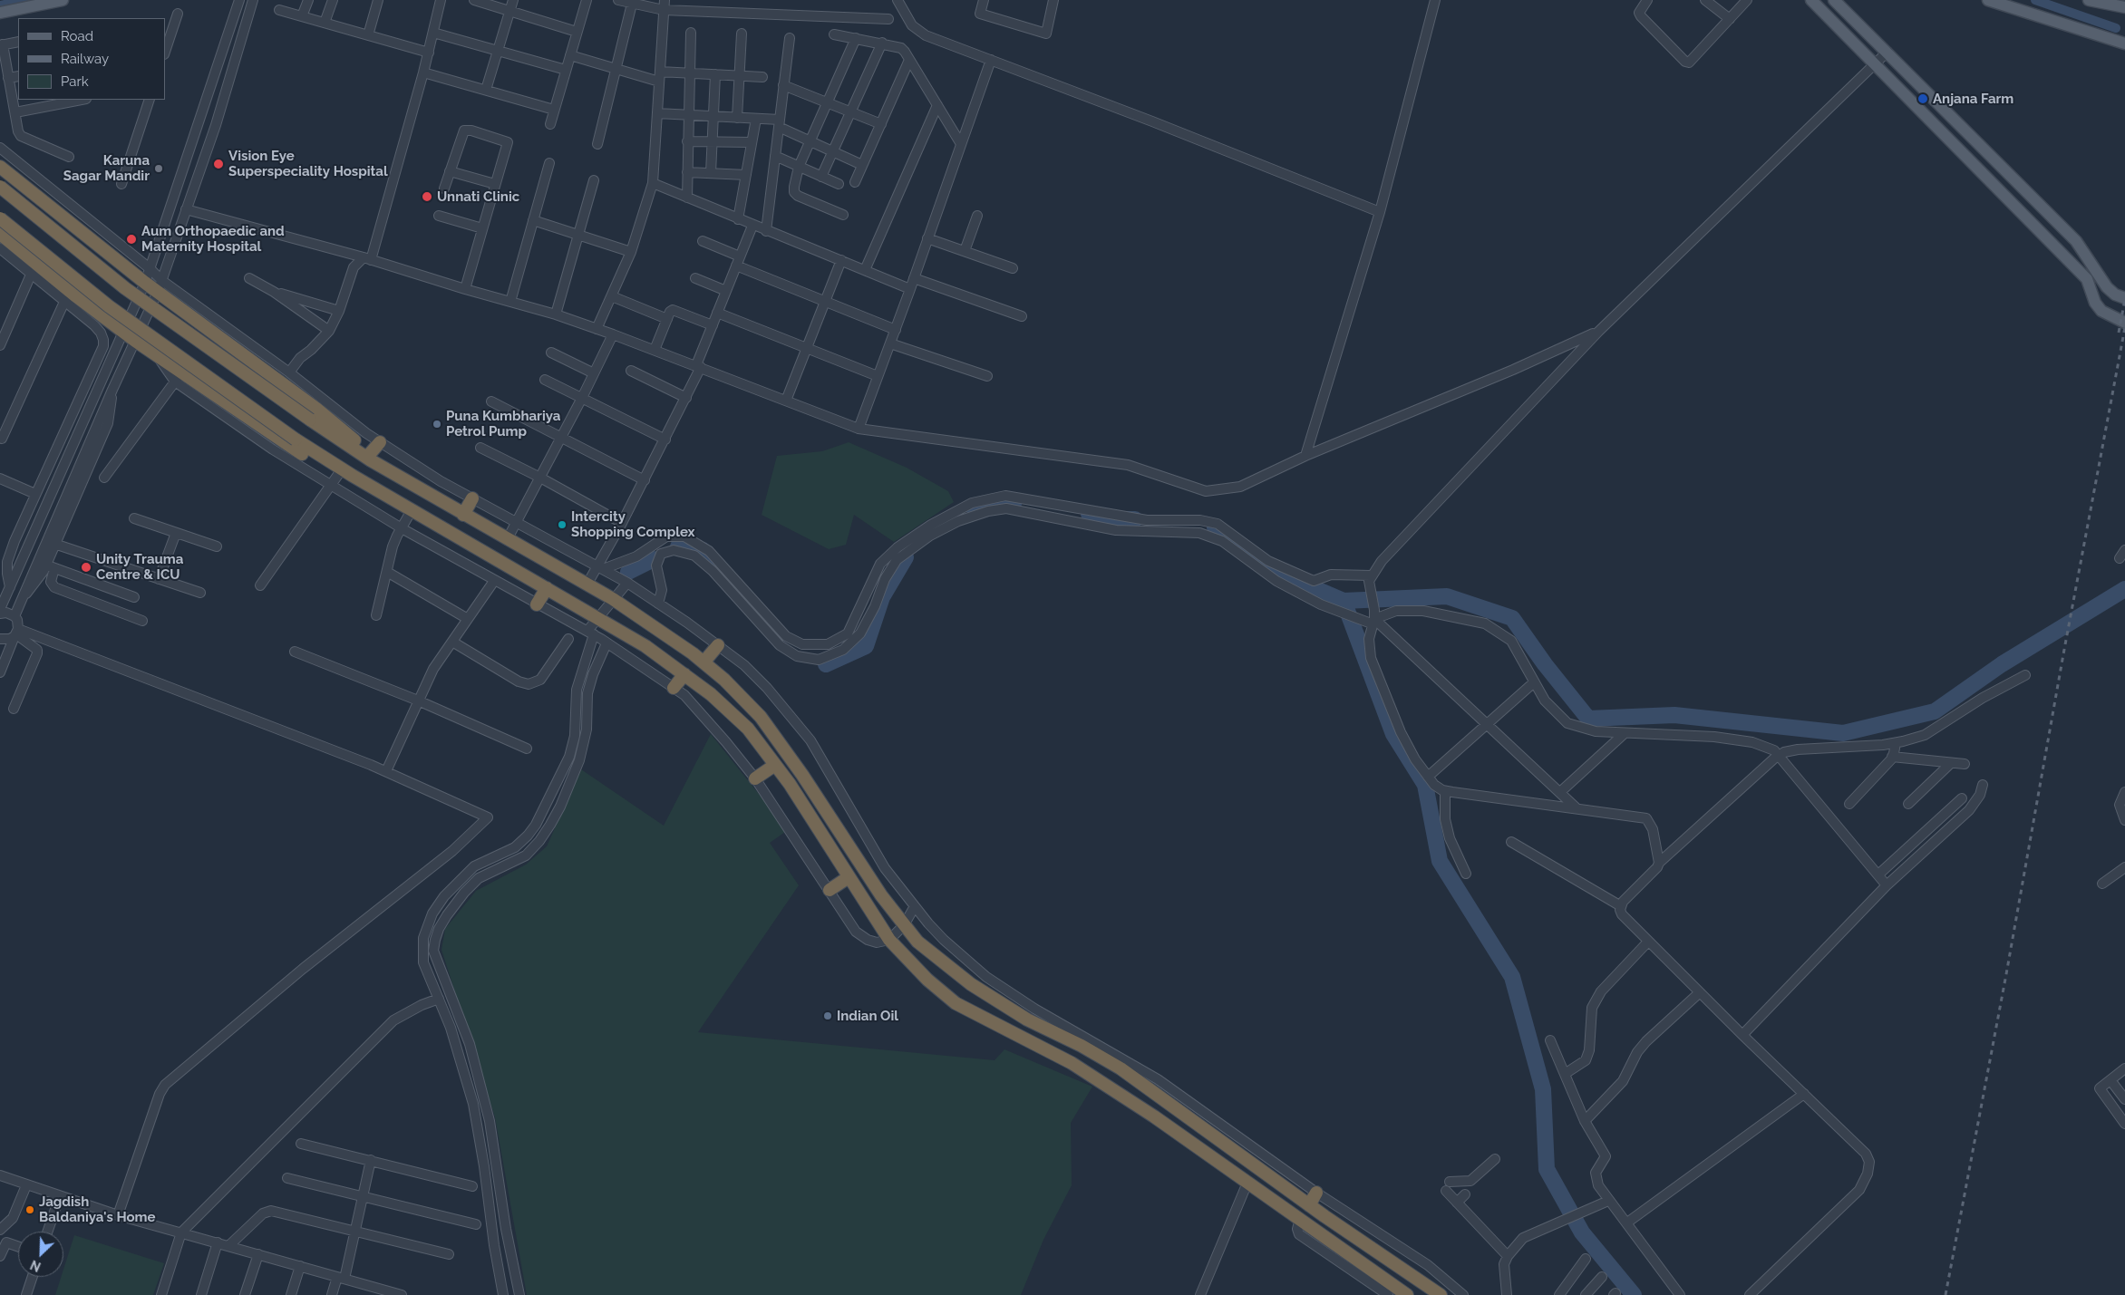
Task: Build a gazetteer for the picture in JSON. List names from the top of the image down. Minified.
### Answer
{"places":["Anjana Farm","Vision Eye Superspeciality Hospital","Karuna Sagar Mandir","Unnati Clinic","Aum Orthopaedic and Maternity Hospital","Puna Kumbhariya Petrol Pump","Intercity Shopping Complex","Unity Trauma Centre & ICU","Indian Oil","Jagdish Baldaniya's Home"],"legend":["Road","Railway","Park"],"north":"bottom left"}
